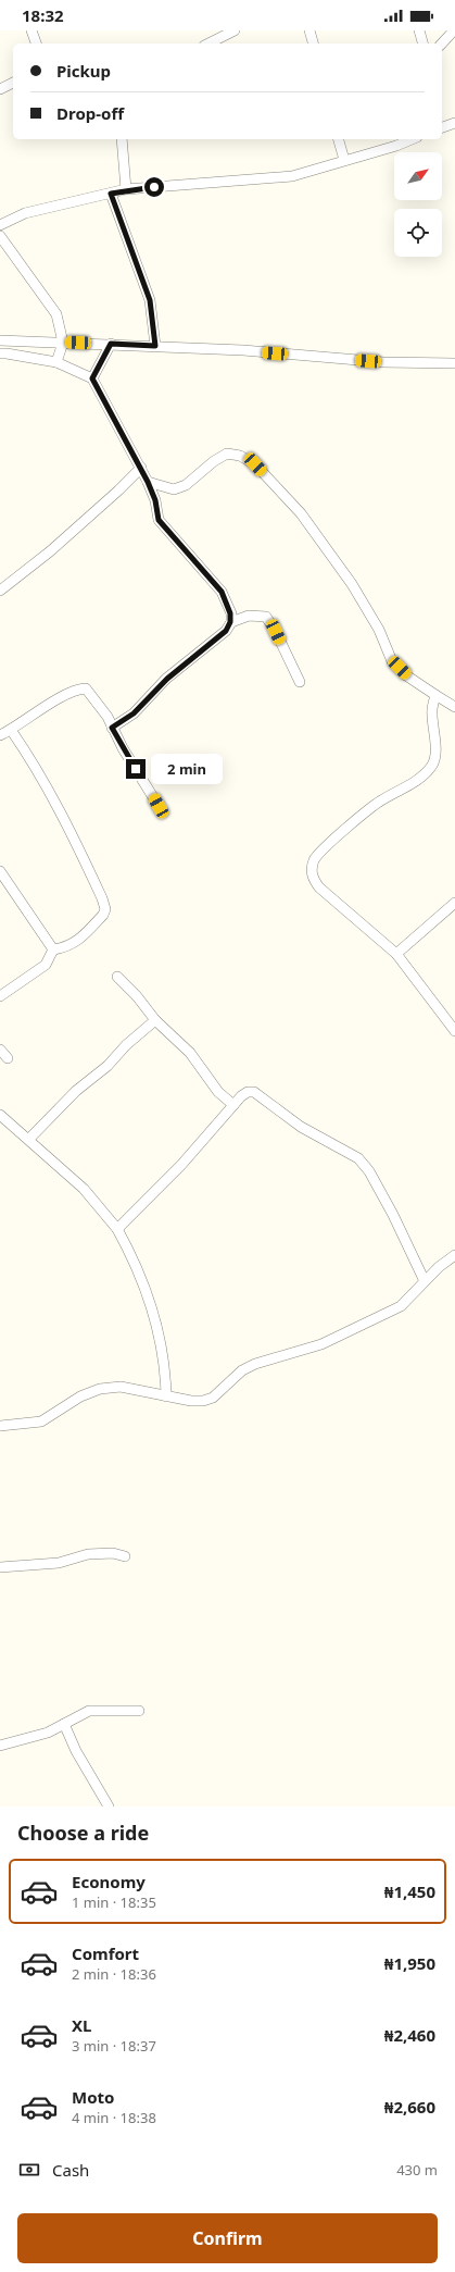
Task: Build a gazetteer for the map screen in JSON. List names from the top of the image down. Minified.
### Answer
{"north":"top right","page":{"status":"18:32","banner":["Pickup","Drop-off"],"bubble":"2 min","heading":"Choose a ride","list":[{"name":"Economy","note":"1 min · 18:35","value":"₦1,450"},{"name":"Comfort","note":"2 min · 18:36","value":"₦1,950"},{"name":"XL","note":"3 min · 18:37","value":"₦2,460"},{"name":"Moto","note":"4 min · 18:38","value":"₦2,660"}],"pay":["Cash","430 m"],"buttons":"Confirm"}}
